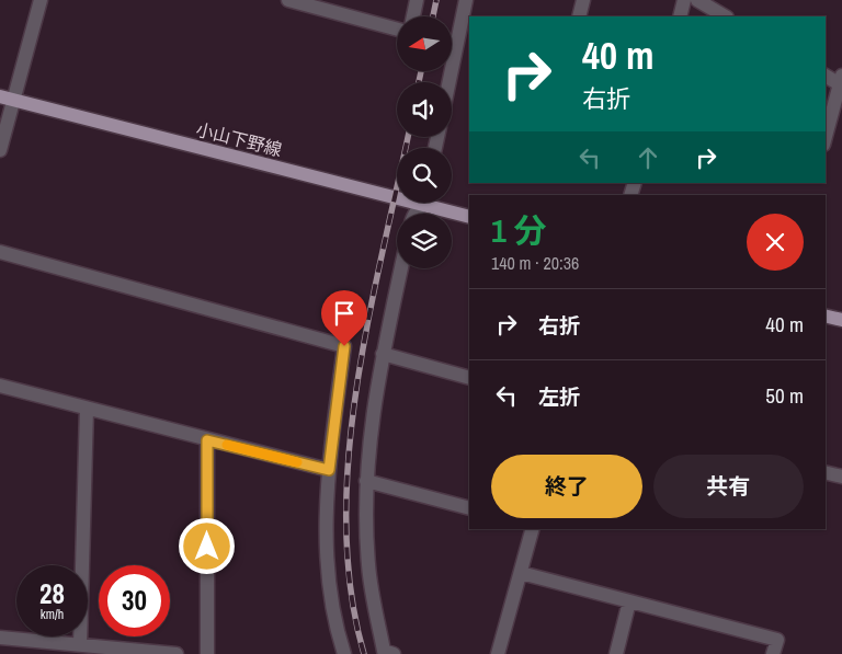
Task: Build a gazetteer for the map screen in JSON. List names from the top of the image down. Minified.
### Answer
{"streets":{"main road":["小山下野線"]},"north":"left","page":{"turn":["40 m","右折"],"heading":["1 分","140 m · 20:36"],"list":[{"name":"右折","value":"40 m"},{"name":"左折","value":"50 m"}],"buttons":["終了","共有"],"speed":"28 km/h","limit":"30"}}
